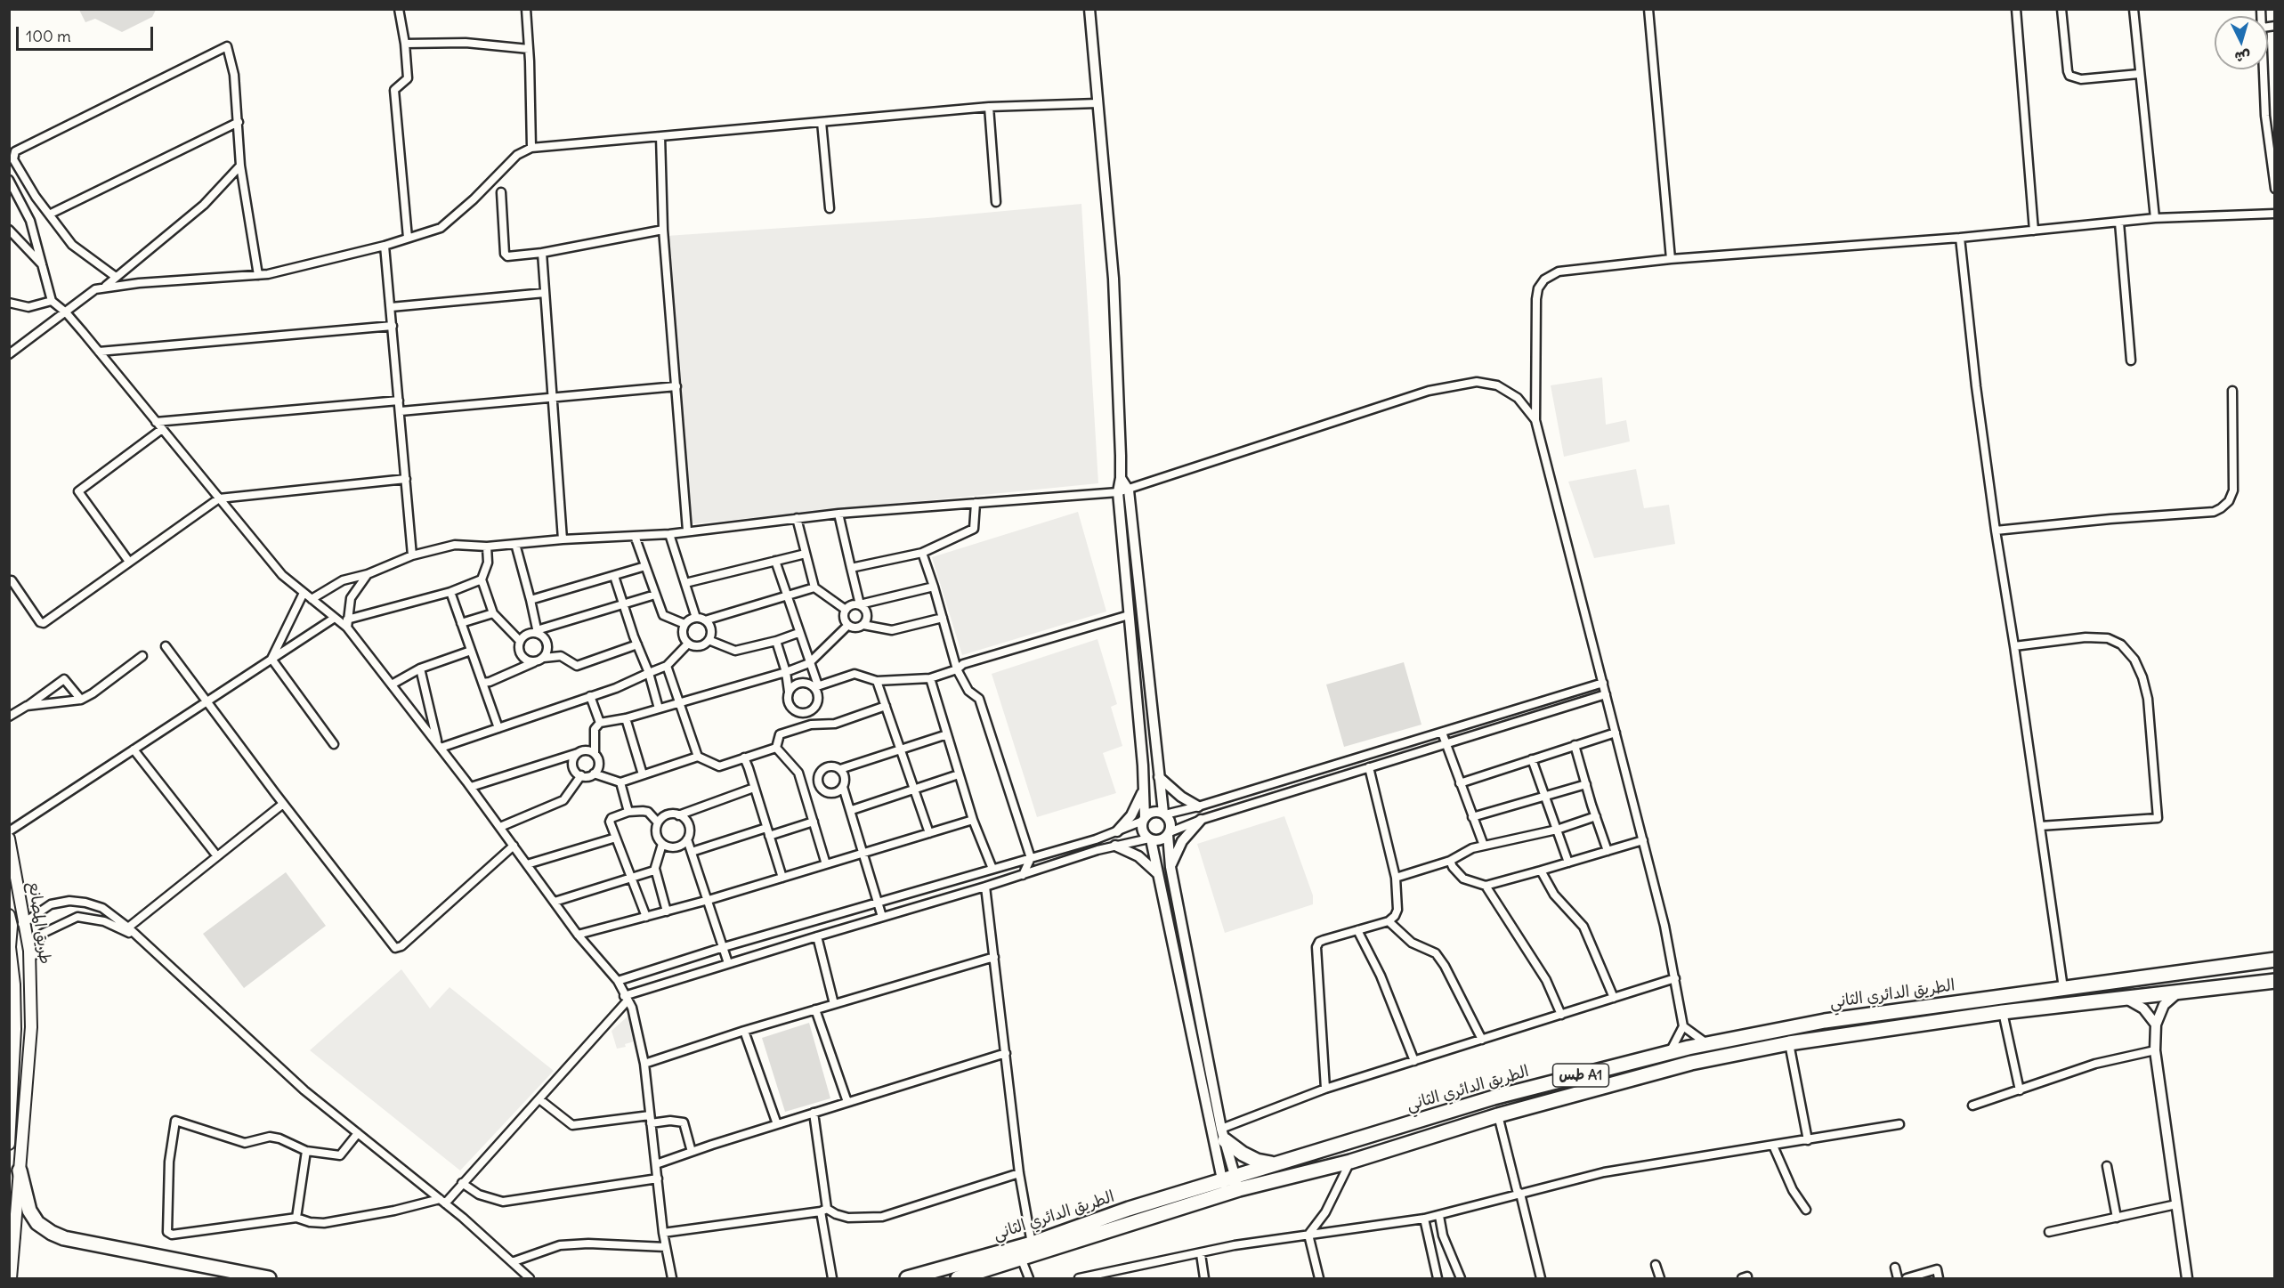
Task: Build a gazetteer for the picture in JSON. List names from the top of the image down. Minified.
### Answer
{"streets":{"highway":["الطريق الدائري الثاني","طس A1"],"main road":["طريق المصانع"]},"scale_bar":"100 m","north":"bottom"}
